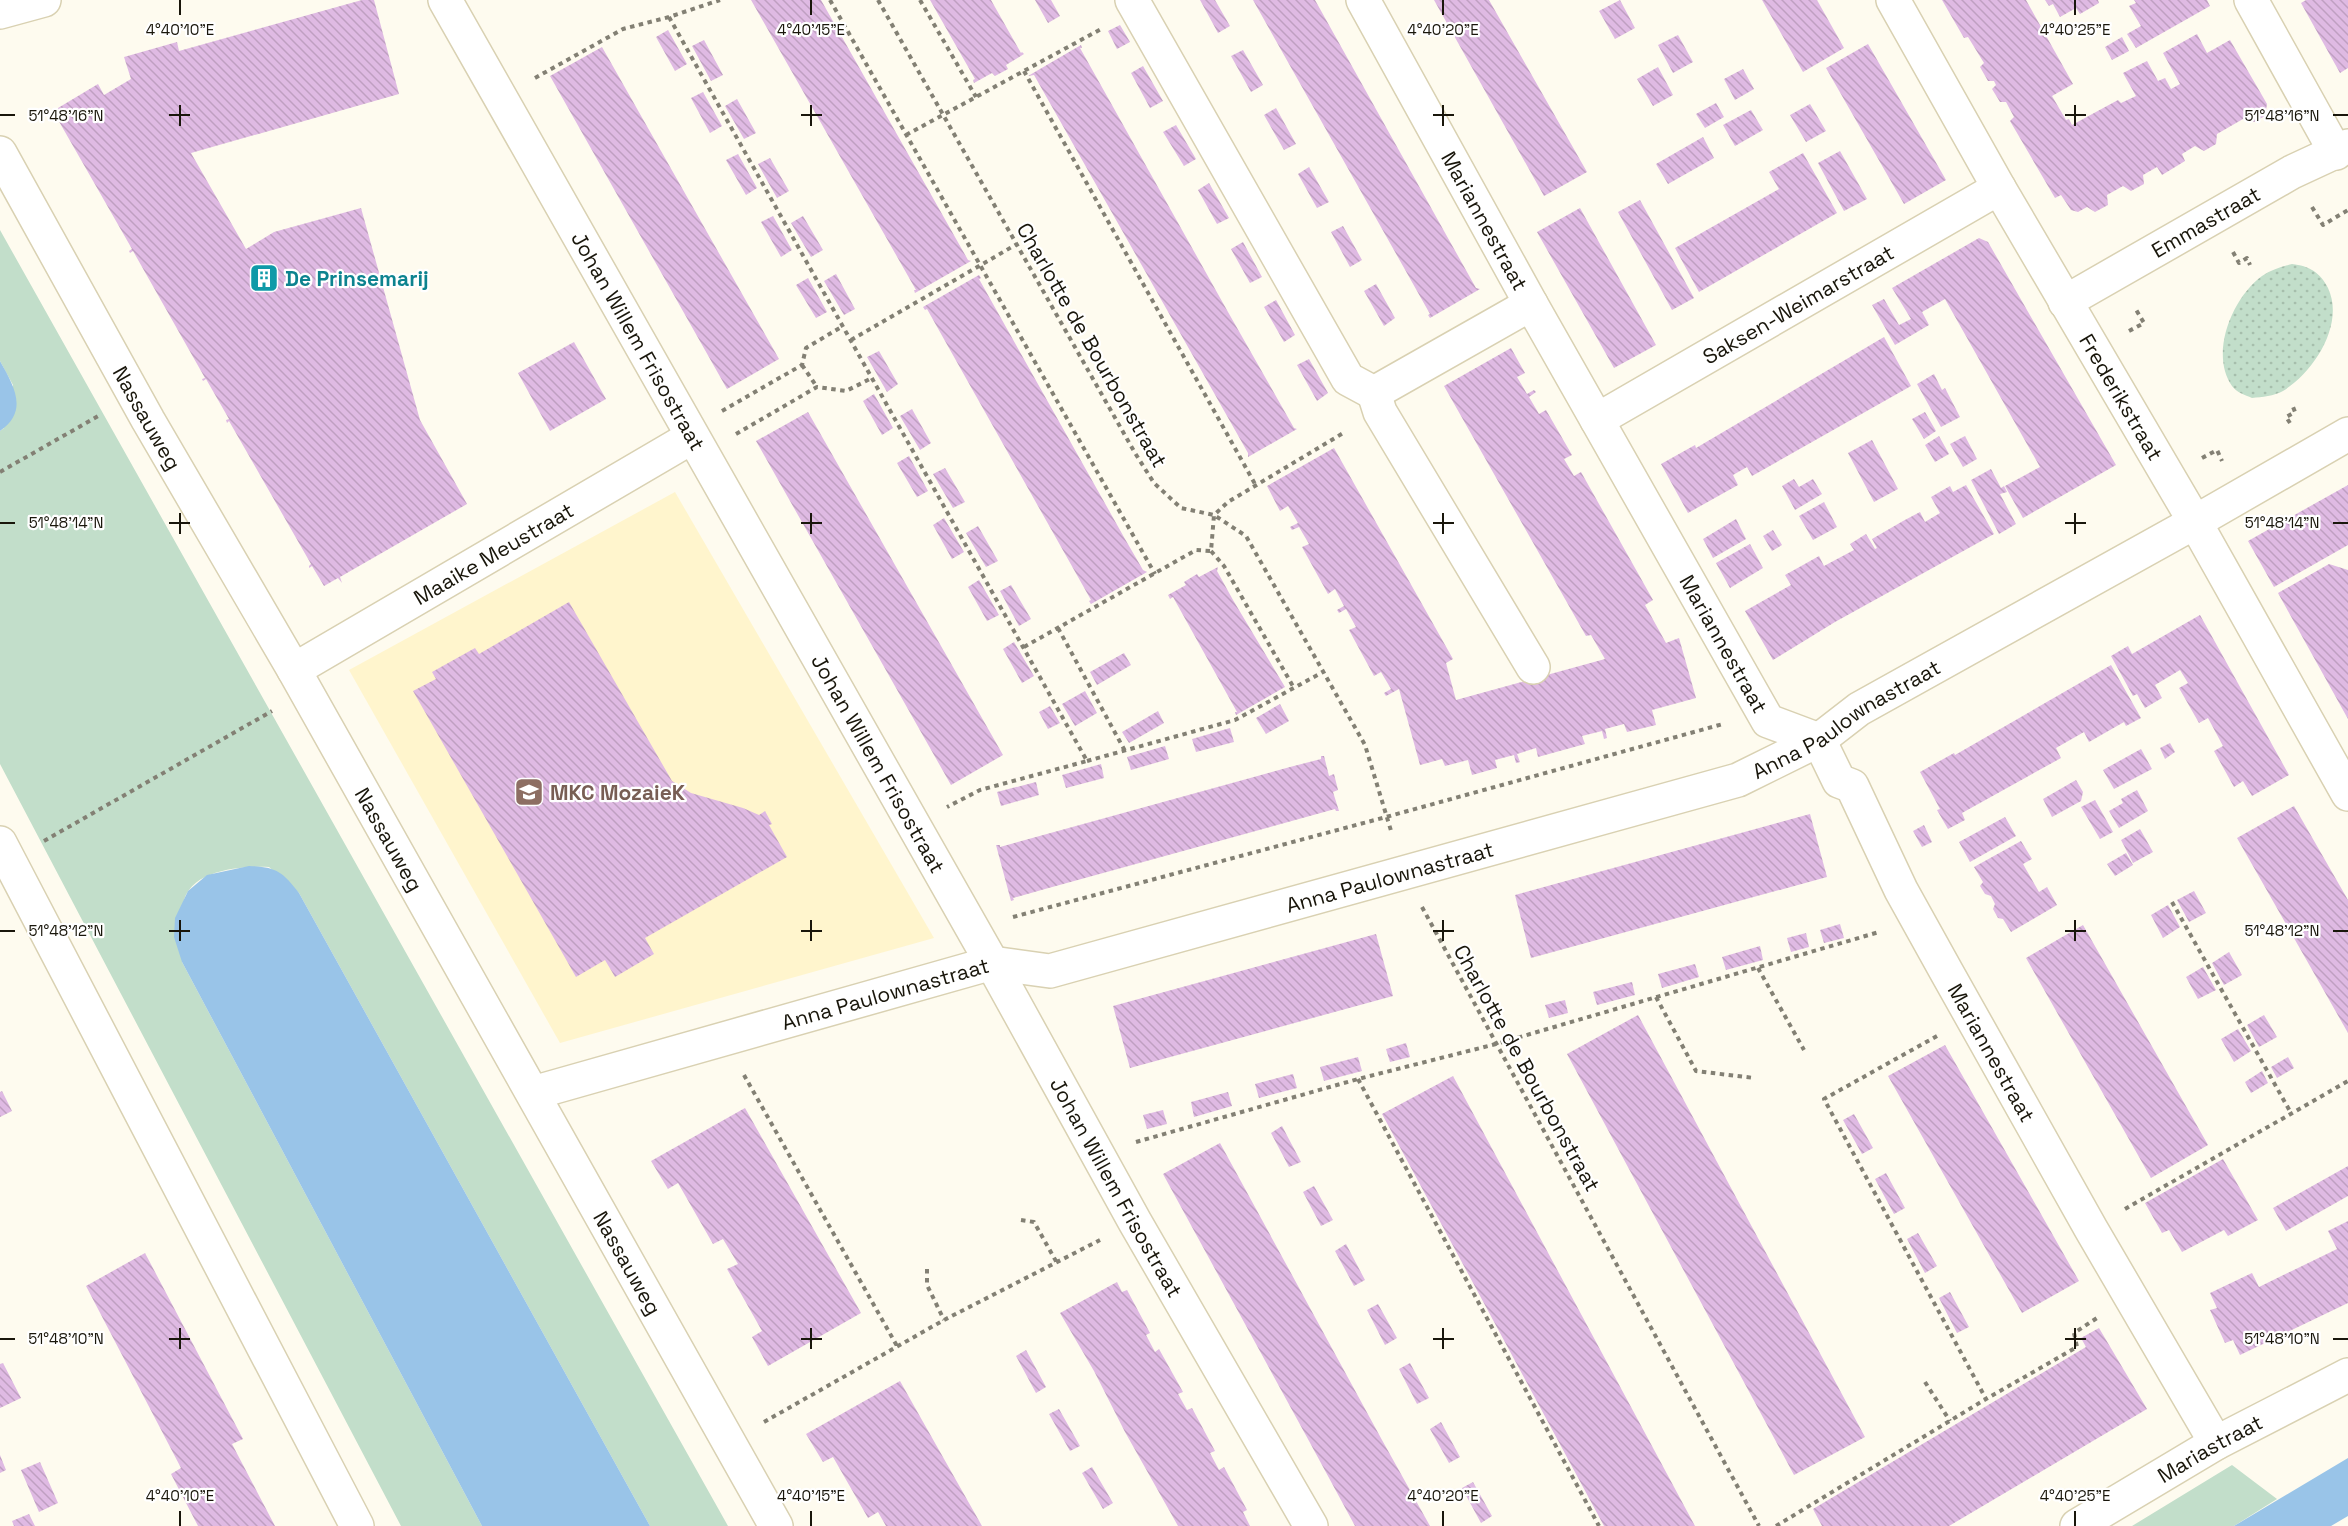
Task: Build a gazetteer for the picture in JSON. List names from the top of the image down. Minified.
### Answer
{"streets":{"street":["Mariannestraat","Emmastraat","Saksen-Weimarstraat","Johan Willem Frisostraat","Frederikstraat","Nassauweg","Maaike Meustraat","Anna Paulownastraat","Mariastraat"],"path":["Charlotte de Bourbonstraat"]},"crossings":[["Mariannestraat","Saksen-Weimarstraat"],["Mariannestraat","Anna Paulownastraat"],["Mariannestraat","Mariastraat"],["Emmastraat","Frederikstraat"],["Saksen-Weimarstraat","Frederikstraat"],["Johan Willem Frisostraat","Maaike Meustraat"],["Johan Willem Frisostraat","Anna Paulownastraat"],["Charlotte de Bourbonstraat","Anna Paulownastraat"],["Frederikstraat","Anna Paulownastraat"],["Nassauweg","Maaike Meustraat"],["Nassauweg","Anna Paulownastraat"]],"places":{"building":["De Prinsemarij"],"school or university":["MKC MozaieK"]},"coordinates":["4°40'10\"E","4°40'15\"E","4°40'20\"E","4°40'25\"E","51°48'16\"N","51°48'14\"N","51°48'12\"N","51°48'10\"N"]}
